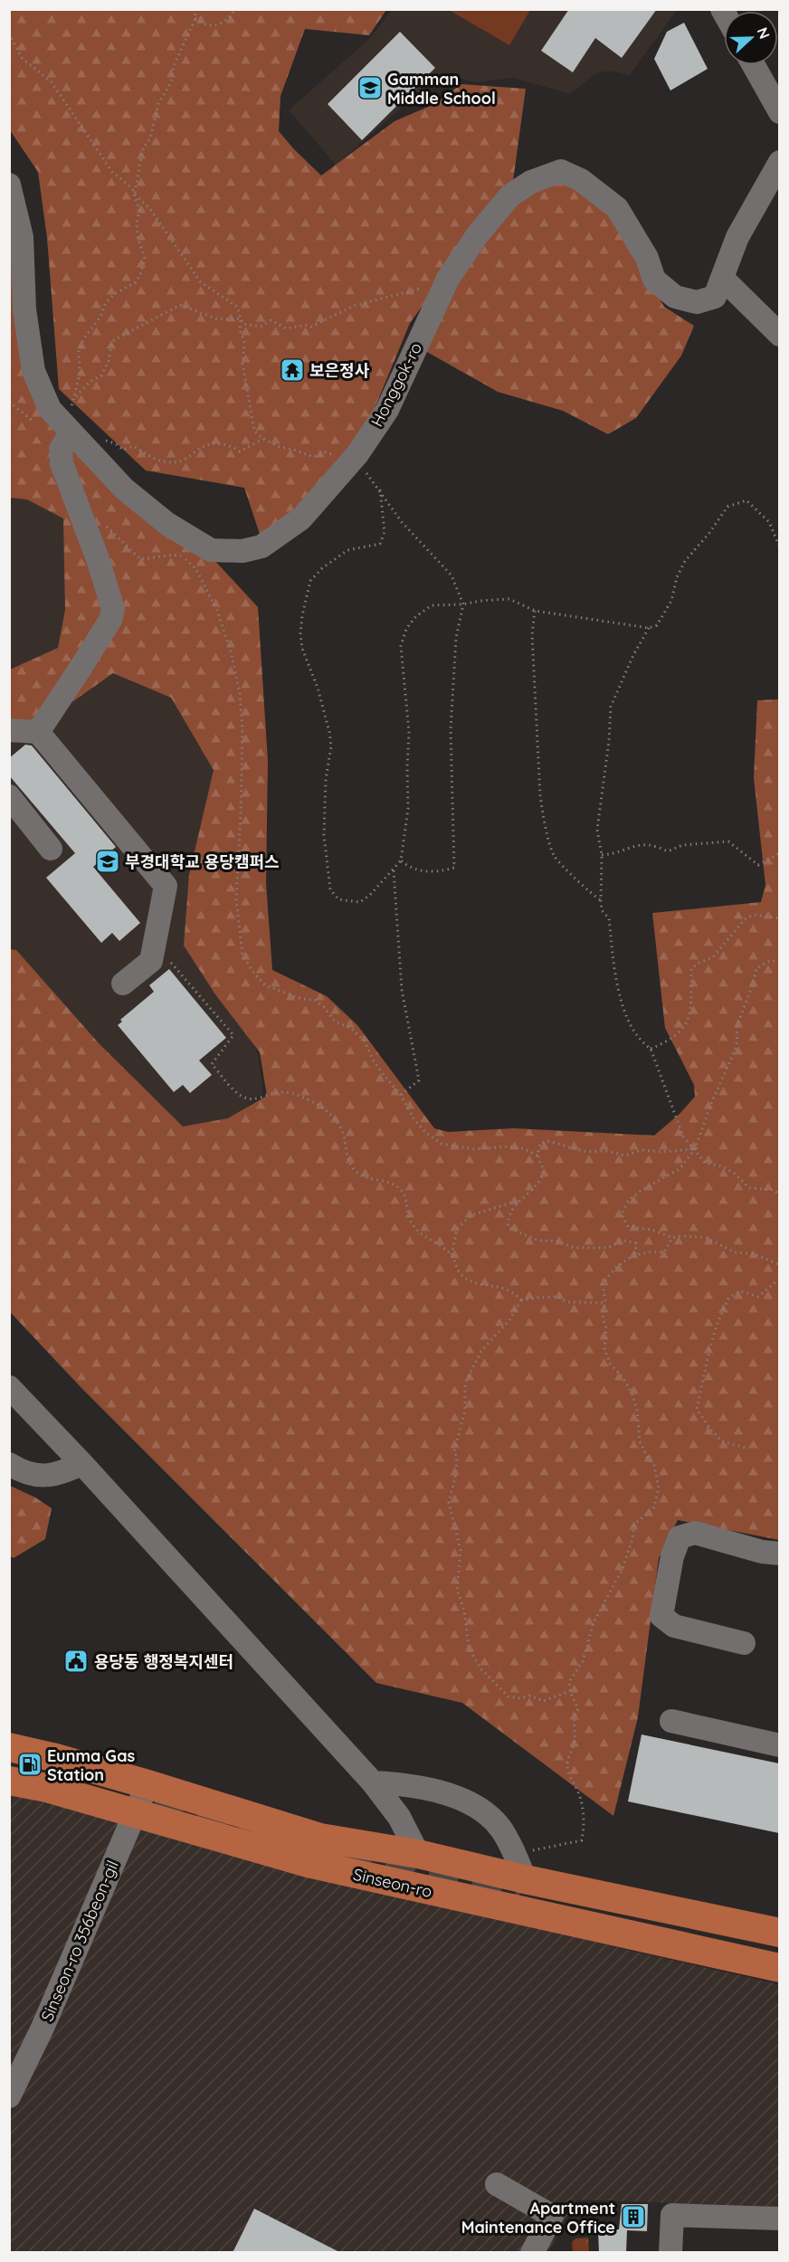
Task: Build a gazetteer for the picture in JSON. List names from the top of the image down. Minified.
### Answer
{"streets":{"main road":["Sinseon-ro"],"street":["Honggok-ro","Sinseon-ro 356beon-gil"]},"crossings":[["Sinseon-ro","Sinseon-ro 356beon-gil"]],"places":{"school or university":["Gamman Middle School","부경대학교 용당캠퍼스"],"temple":["보은정사"],"public building":["용당동 행정복지센터"],"fuel station":["Eunma Gas Station"],"building":["Apartment Maintenance Office"]},"north":"right"}
